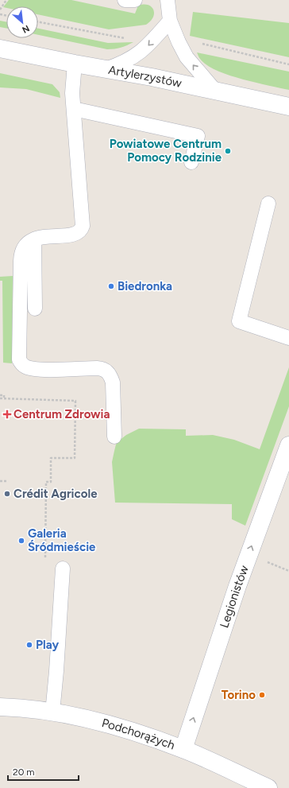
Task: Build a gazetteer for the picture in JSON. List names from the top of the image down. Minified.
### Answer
{"streets":{"street":["Artylerzystów","Legionistów","Podchorążych"]},"crossings":[["Legionistów","Podchorążych"]],"one_way":["Legionistów"],"places":{"other":["Powiatowe Centrum Pomocy Rodzinie","Biedronka","Crédit Agricole","Galeria Śródmieście","Play","Torino"],"health":["Centrum Zdrowia"]},"scale_bar":"20 m","north":"bottom right"}
